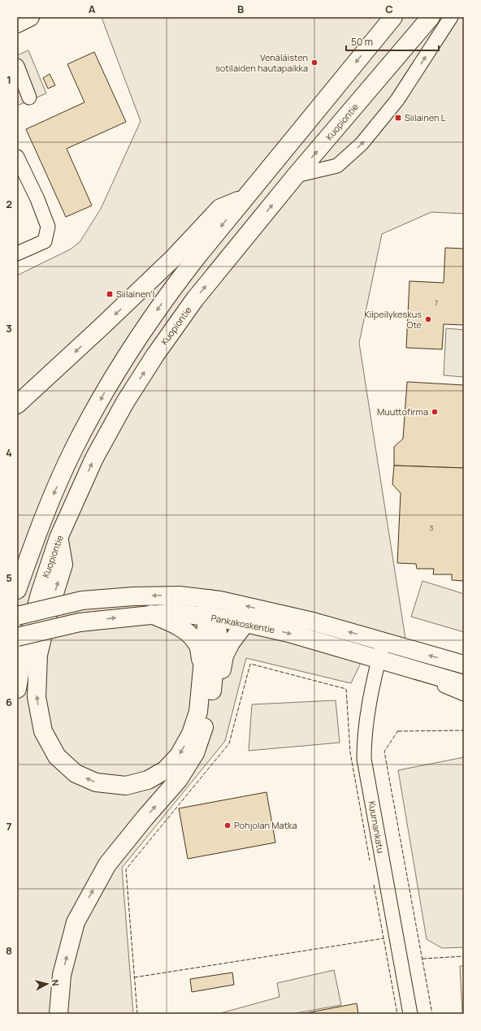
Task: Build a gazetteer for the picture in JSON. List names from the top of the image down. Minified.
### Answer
{"streets":{"main road":["Kuopiontie","Pankakoskentie"],"street":["Kuurnankatu"]},"crossings":[["Pankakoskentie","Kuurnankatu"]],"places":{"other":["Venäläisten sotilaiden hautapaikka","Kiipeilykeskus Ote","Muuttofirma","Pohjolan Matka"],"transit":["Siilainen L","Siilainen I"]},"house_numbers":["7","3"],"scale_bar":"50 m","north":"right","grid":{"columns":["A","B","C"],"rows":["1","2","3","4","5","6","7","8"]}}
